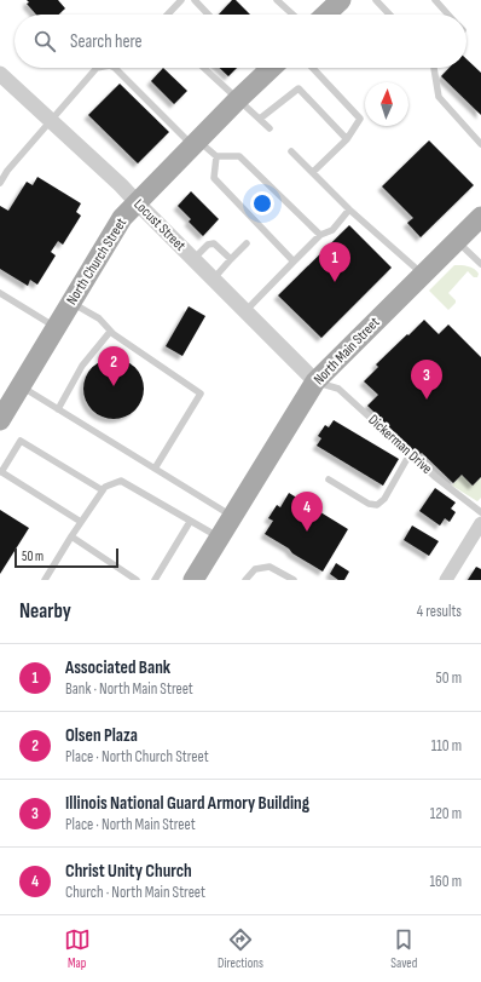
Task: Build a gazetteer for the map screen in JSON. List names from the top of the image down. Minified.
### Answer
{"streets":{"main road":["North Church Street","North Main Street"],"street":["Locust Street"],"lane":["Dickerman Drive"]},"crossings":[["Locust Street","North Church Street"],["Locust Street","North Main Street"],["Locust Street","Dickerman Drive"],["North Main Street","Dickerman Drive"]],"scale_bar":"50 m","north":"top","page":{"search":"Search here","pins":["1","2","3","4"],"scale":"50 m","heading":["Nearby","4 results"],"list":[{"mark":"1","name":"Associated Bank","note":"Bank · North Main Street","value":"50 m"},{"mark":"2","name":"Olsen Plaza","note":"Place · North Church Street","value":"110 m"},{"mark":"3","name":"Illinois National Guard Armory Building","note":"Place · North Main Street","value":"120 m"},{"mark":"4","name":"Christ Unity Church","note":"Church · North Main Street","value":"160 m"}],"nav":["Map","Directions","Saved"]}}
